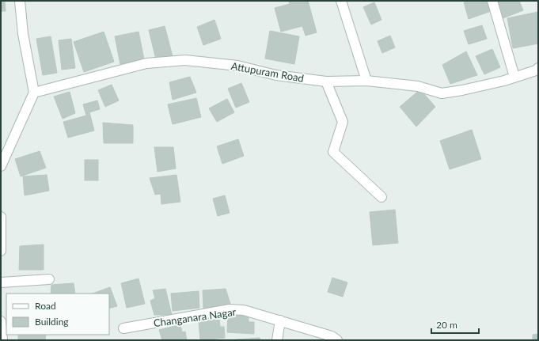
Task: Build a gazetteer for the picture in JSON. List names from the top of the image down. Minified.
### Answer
{"streets":{"street":["Attupuram Road","Changanara Nagar"]},"legend":["Road","Building"],"scale_bar":"20 m"}
